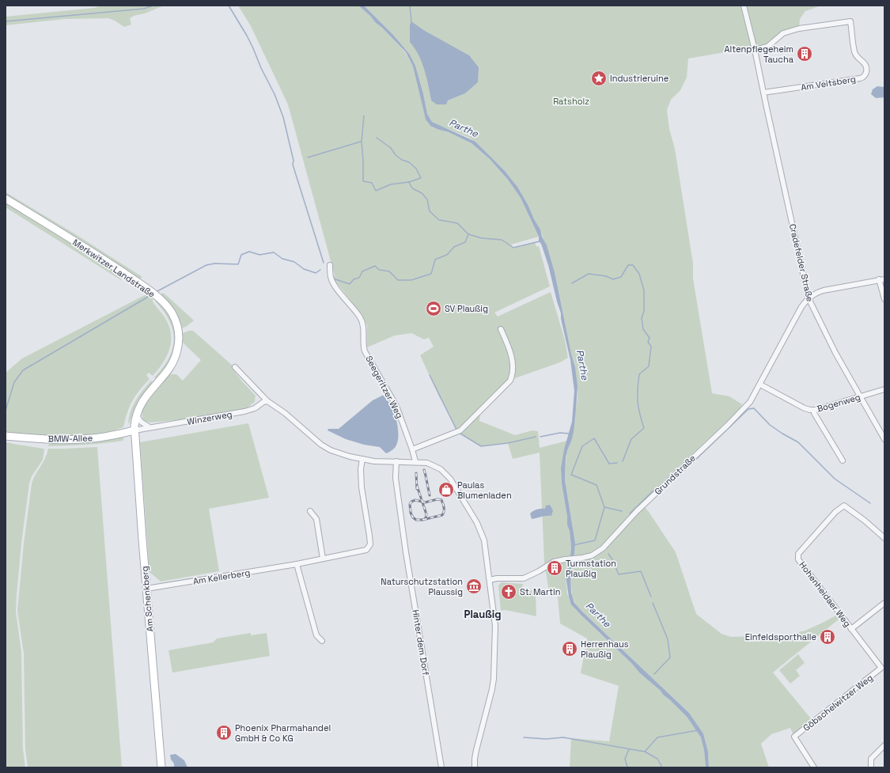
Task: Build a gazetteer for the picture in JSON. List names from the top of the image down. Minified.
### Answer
{"streets":{"main road":["Merkwitzer Landstraße","BMW-Allee","Am Schenkberg"],"street":["Am Veitsberg","Cradefelder Straße","Seegeritzer Weg","Bogenweg","Winzerweg","Grundstraße","Am Kellerberg","Hohenheidaer Weg","Hinter dem Dorf","Göbschelwitzer Weg"]},"crossings":[["Am Veitsberg","Cradefelder Straße"],["Cradefelder Straße","Bogenweg"],["Cradefelder Straße","Grundstraße"],["Merkwitzer Landstraße","Winzerweg"],["Merkwitzer Landstraße","BMW-Allee"],["Merkwitzer Landstraße","Am Schenkberg"],["Bogenweg","Grundstraße"],["Winzerweg","BMW-Allee"],["Winzerweg","Am Schenkberg"],["BMW-Allee","Am Schenkberg"],["Am Kellerberg","Am Schenkberg"],["Hohenheidaer Weg","Göbschelwitzer Weg"]],"districts":["Plaußig"],"water":["Parthe"],"parks":["Ratsholz"],"places":{"building":["Altenpflegeheim Taucha","Turmstation Plaußig","Einfeldsporthalle","Herrenhaus Plaußig","Phoenix Pharmahandel GmbH & Co KG"],"place":["Industrieruine"],"sports":["SV Plaußig"],"shop":["Paulas Blumenladen"],"museum":["Naturschutzstation Plaussig"],"church":["St. Martin"]}}
